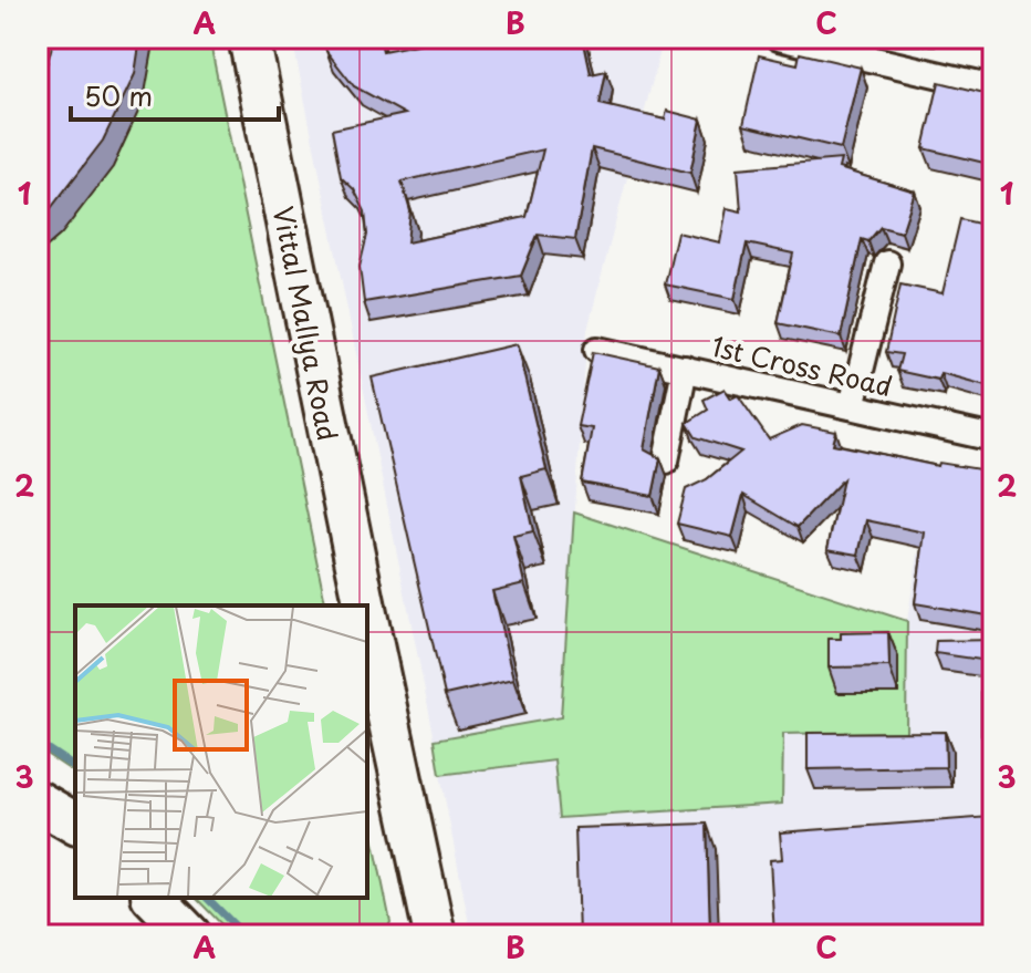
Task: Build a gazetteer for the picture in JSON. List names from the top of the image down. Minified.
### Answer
{"streets":{"main road":["Vittal Mallya Road"],"street":["1st Cross Road"]},"scale_bar":"50 m","grid":{"columns":["A","B","C"],"rows":["1","2","3"]}}
